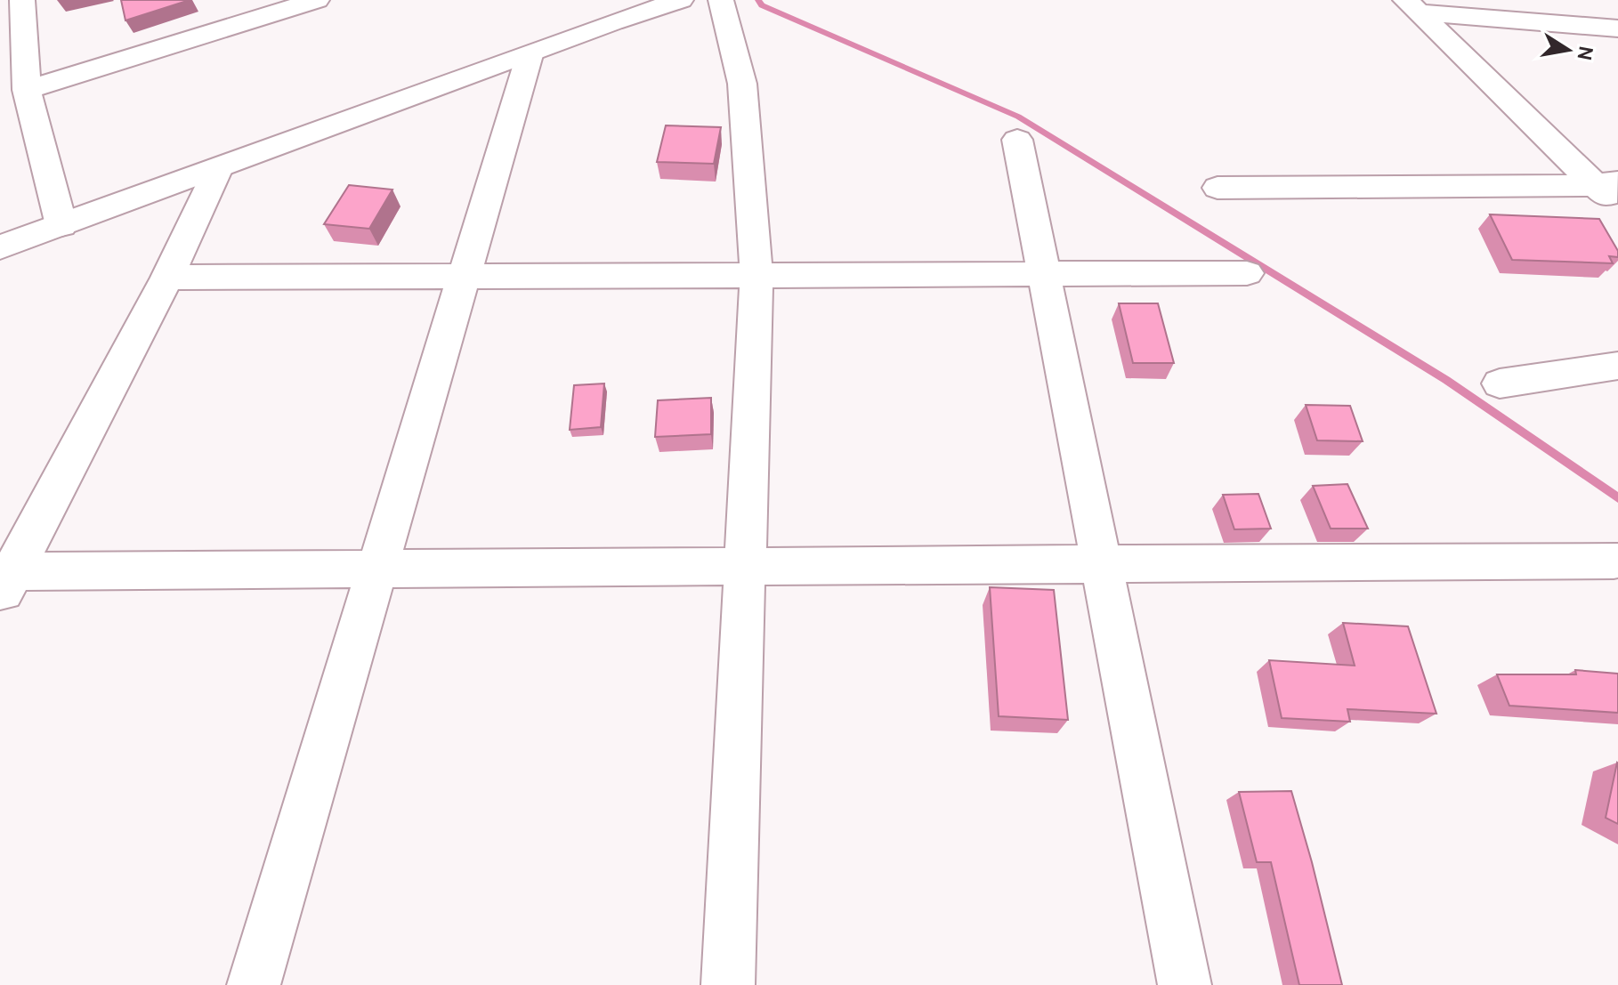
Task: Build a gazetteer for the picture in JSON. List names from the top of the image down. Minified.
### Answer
{"north":"right"}
